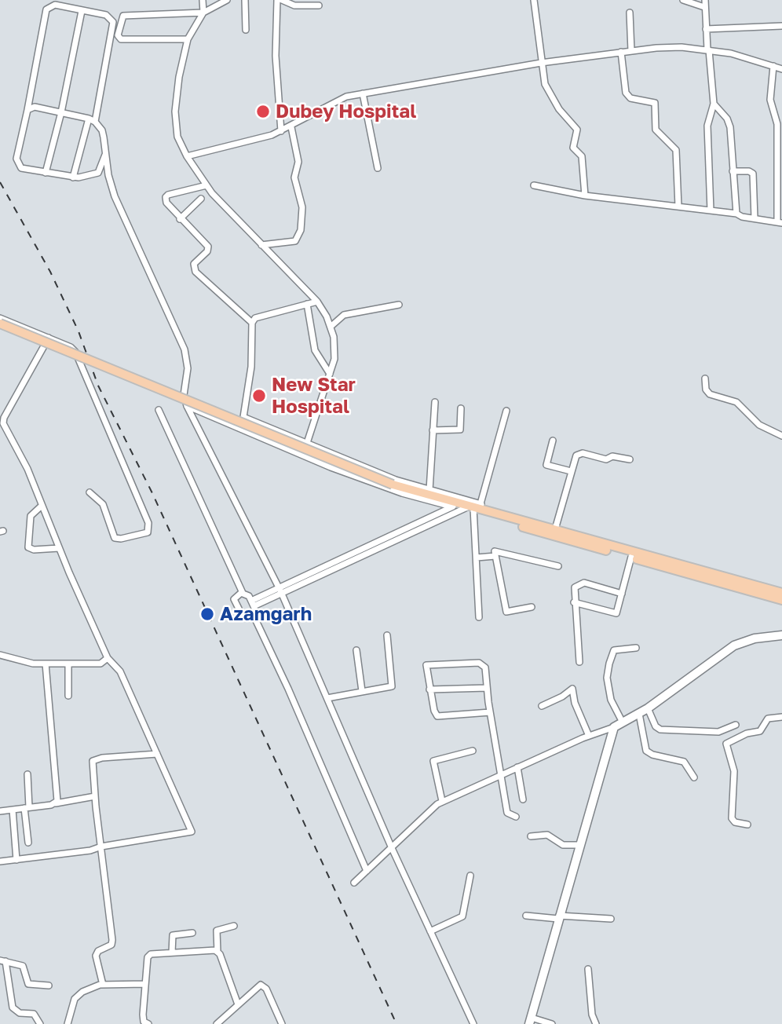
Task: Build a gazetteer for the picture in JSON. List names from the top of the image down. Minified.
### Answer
{"places":["Dubey Hospital","New Star Hospital","Azamgarh"]}
